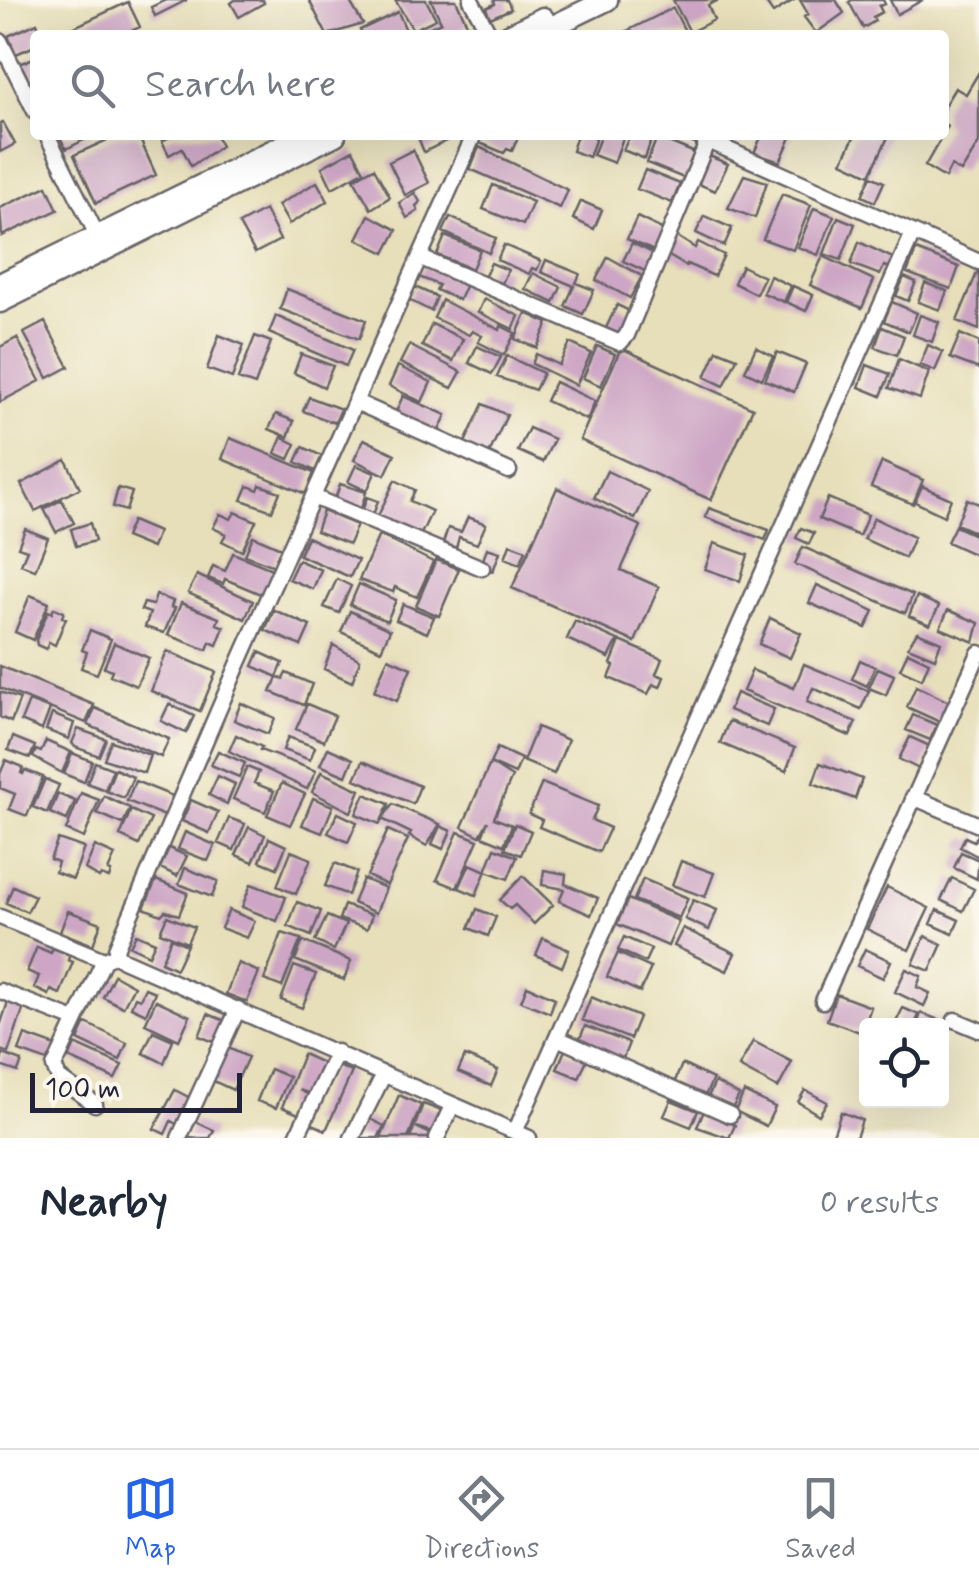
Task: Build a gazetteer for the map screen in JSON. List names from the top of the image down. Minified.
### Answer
{"scale_bar":"100 m","page":{"search":"Search here","scale":"100 m","heading":["Nearby","0 results"],"nav":["Map","Directions","Saved"]}}
